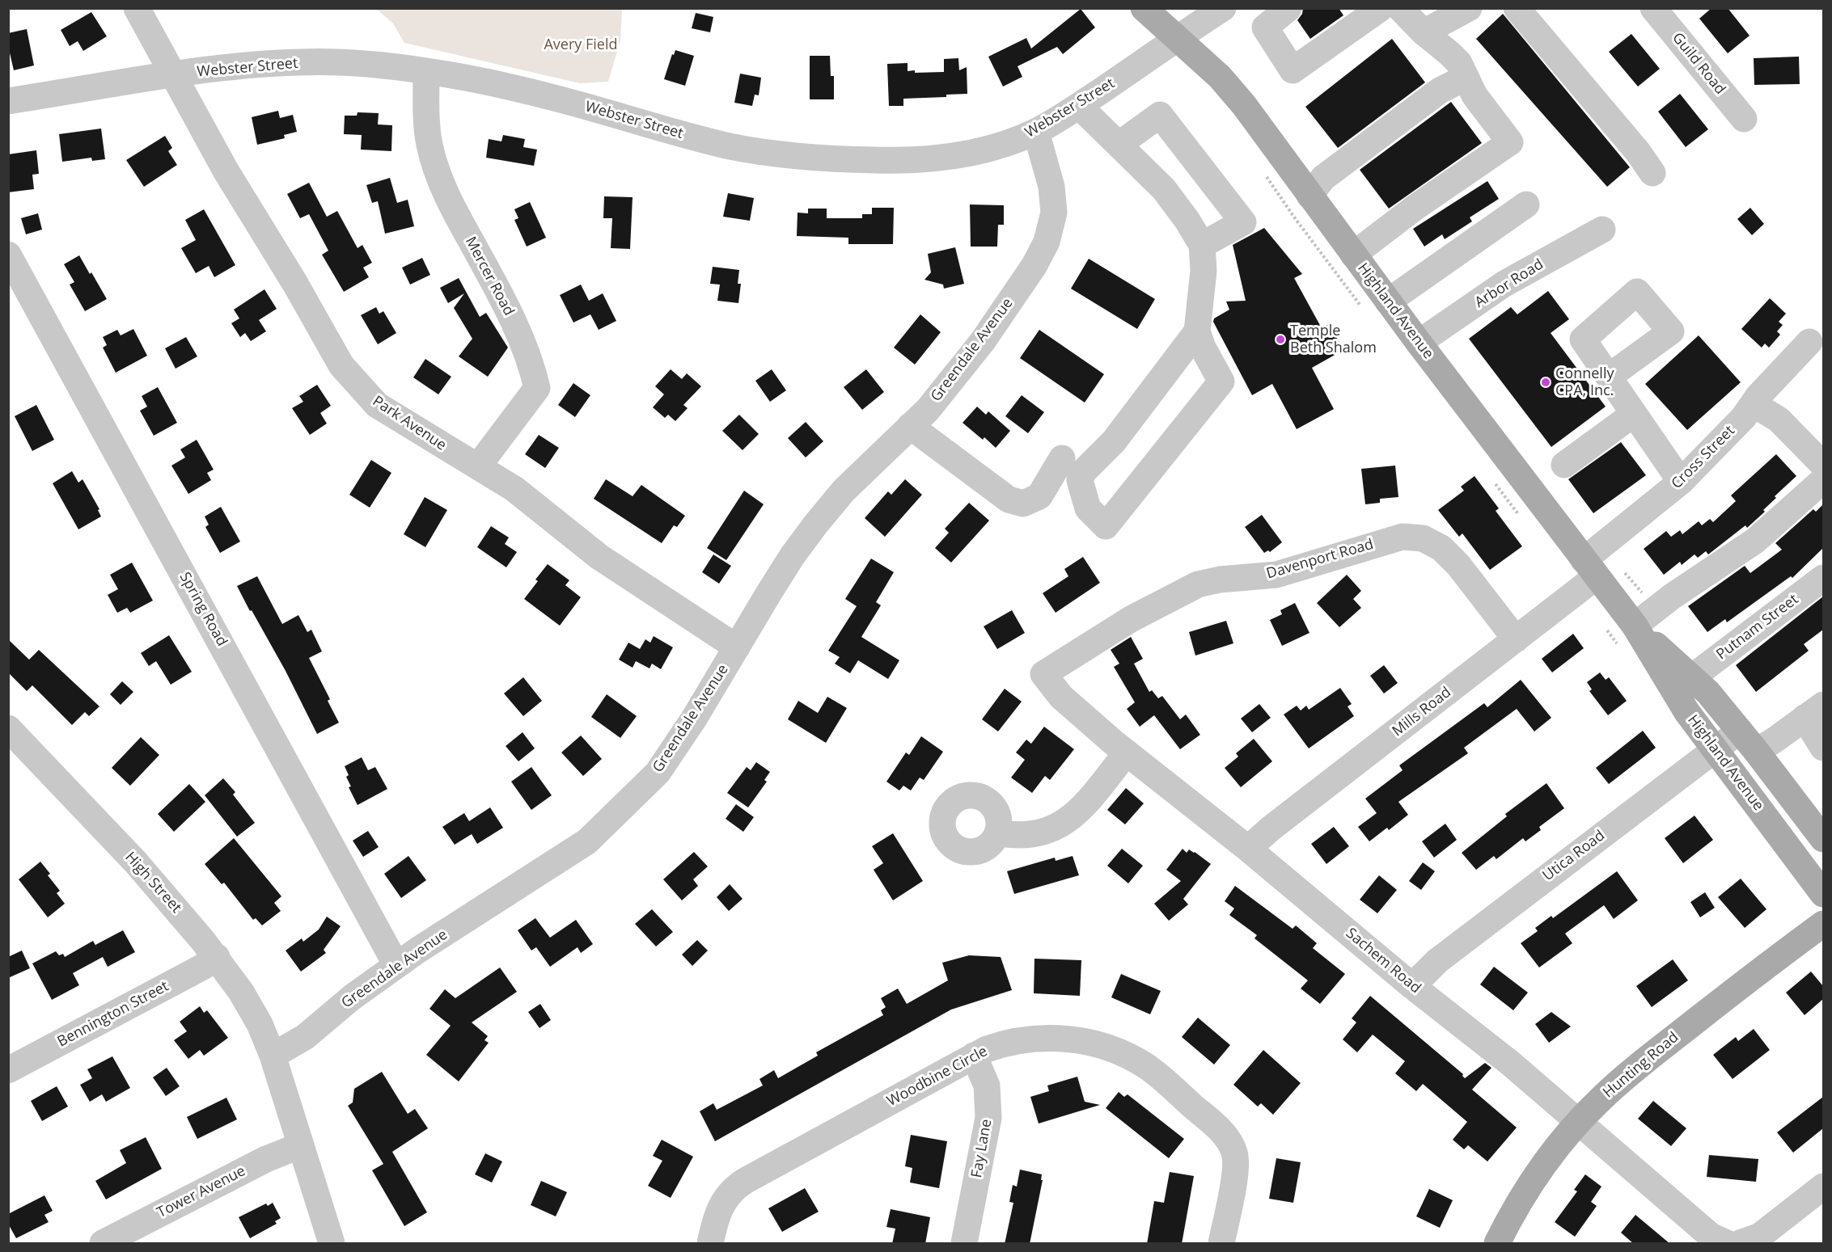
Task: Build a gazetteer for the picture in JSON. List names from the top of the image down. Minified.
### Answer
{"streets":{"main road":["Highland Avenue","Hunting Road"],"street":["Guild Road","Webster Street","Mercer Road","Arbor Road","Greendale Avenue","Park Avenue","Cross Street","Davenport Road","Spring Road","Putnam Street","Mills Road","Utica Road","High Street","Sachem Road","Bennington Street","Woodbine Circle","Fay Lane","Tower Avenue"]},"crossings":[["Webster Street","Mercer Road"],["Webster Street","Highland Avenue"],["Webster Street","Greendale Avenue"],["Webster Street","Park Avenue"],["Mercer Road","Park Avenue"],["Arbor Road","Highland Avenue"],["Highland Avenue","Cross Street"],["Highland Avenue","Putnam Street"],["Highland Avenue","Mills Road"],["Highland Avenue","Utica Road"],["Greendale Avenue","Park Avenue"],["Greendale Avenue","Spring Road"],["Greendale Avenue","High Street"],["Cross Street","Mills Road"],["Davenport Road","Mills Road"],["Davenport Road","Sachem Road"],["Mills Road","Sachem Road"],["Utica Road","Sachem Road"],["High Street","Bennington Street"],["Sachem Road","Hunting Road"],["Woodbine Circle","Fay Lane"]],"parks":["Avery Field"],"places":["Temple Beth Shalom","Connelly CPA, Inc."]}
